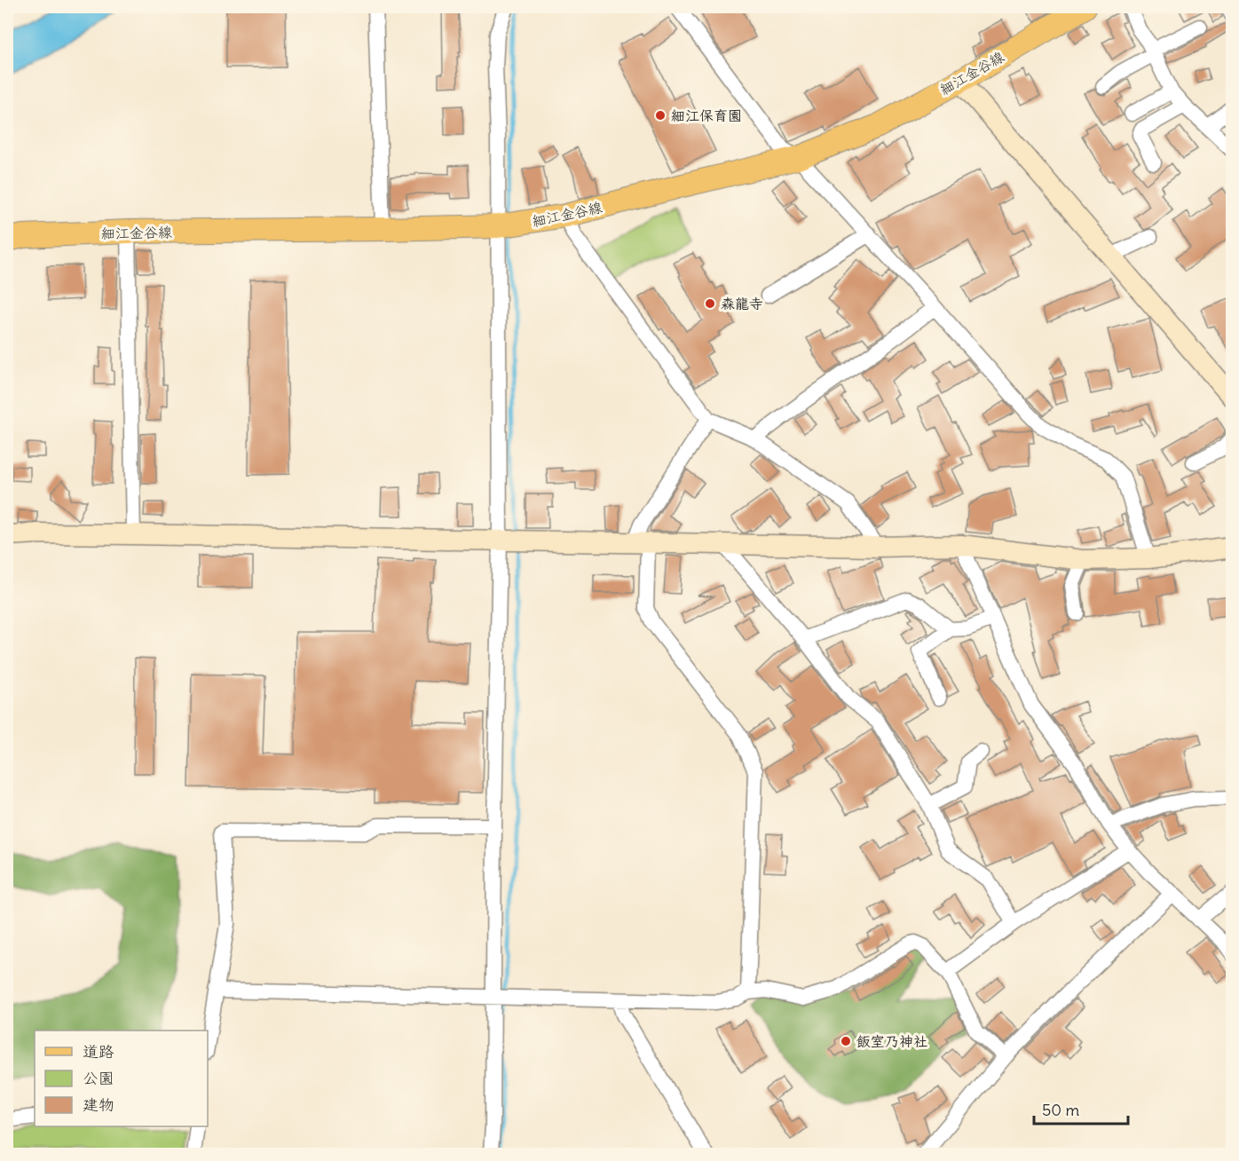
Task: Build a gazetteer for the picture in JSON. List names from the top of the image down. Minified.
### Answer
{"streets":{"main road":["細江金谷線"]},"places":["細江保育園","森龍寺","飯室乃神社"],"legend":["道路","公園","建物"],"scale_bar":"50 m"}
